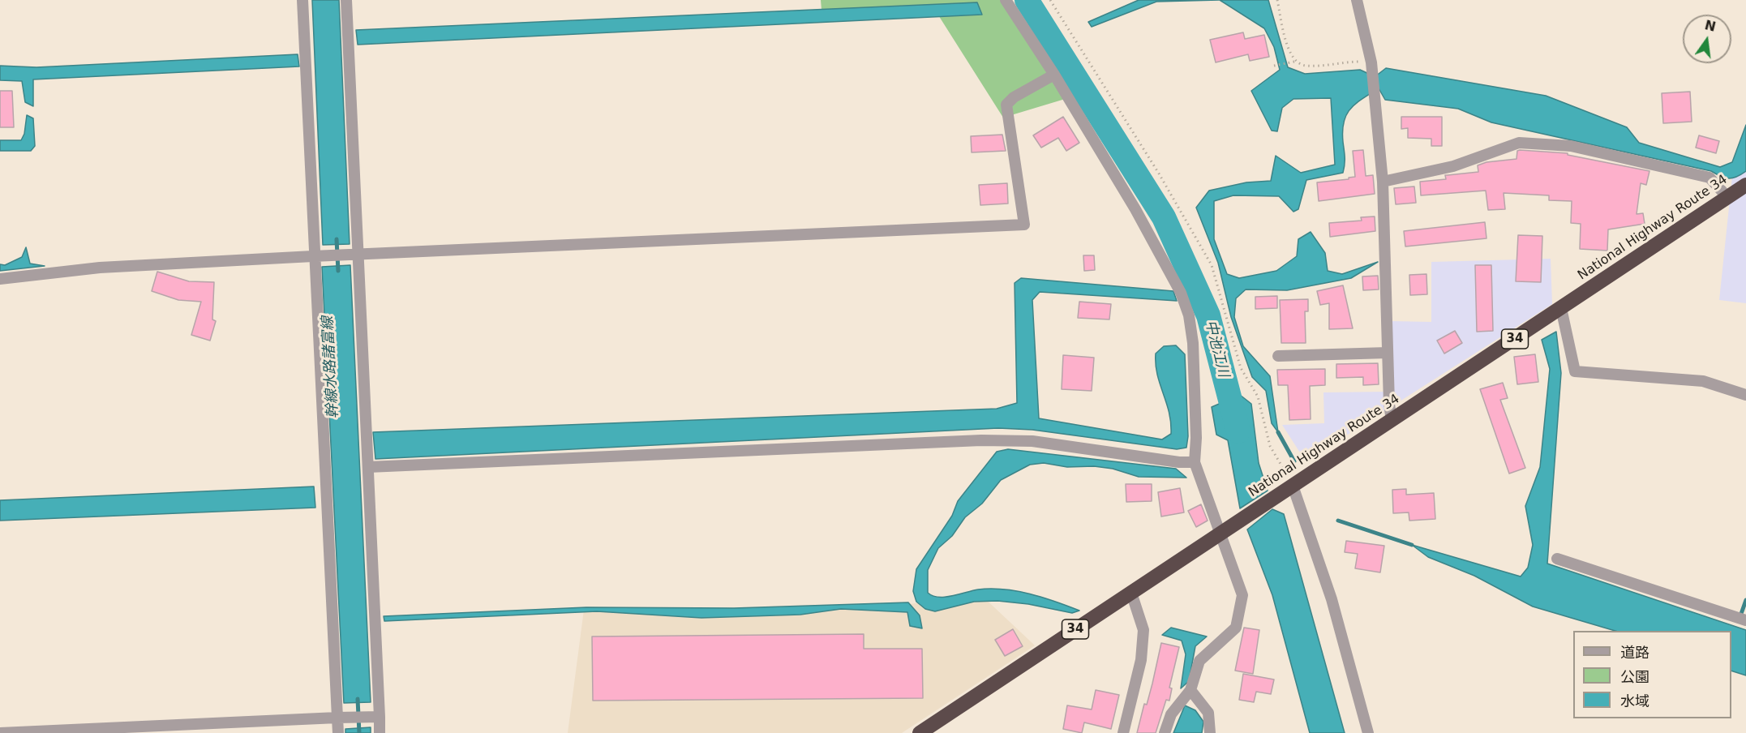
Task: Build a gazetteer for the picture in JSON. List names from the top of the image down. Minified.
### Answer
{"streets":{"highway":["National Highway Route 34","34"]},"water":["中池江川","幹線水路諸富線"],"legend":["道路","公園","水域"],"north":"top"}
